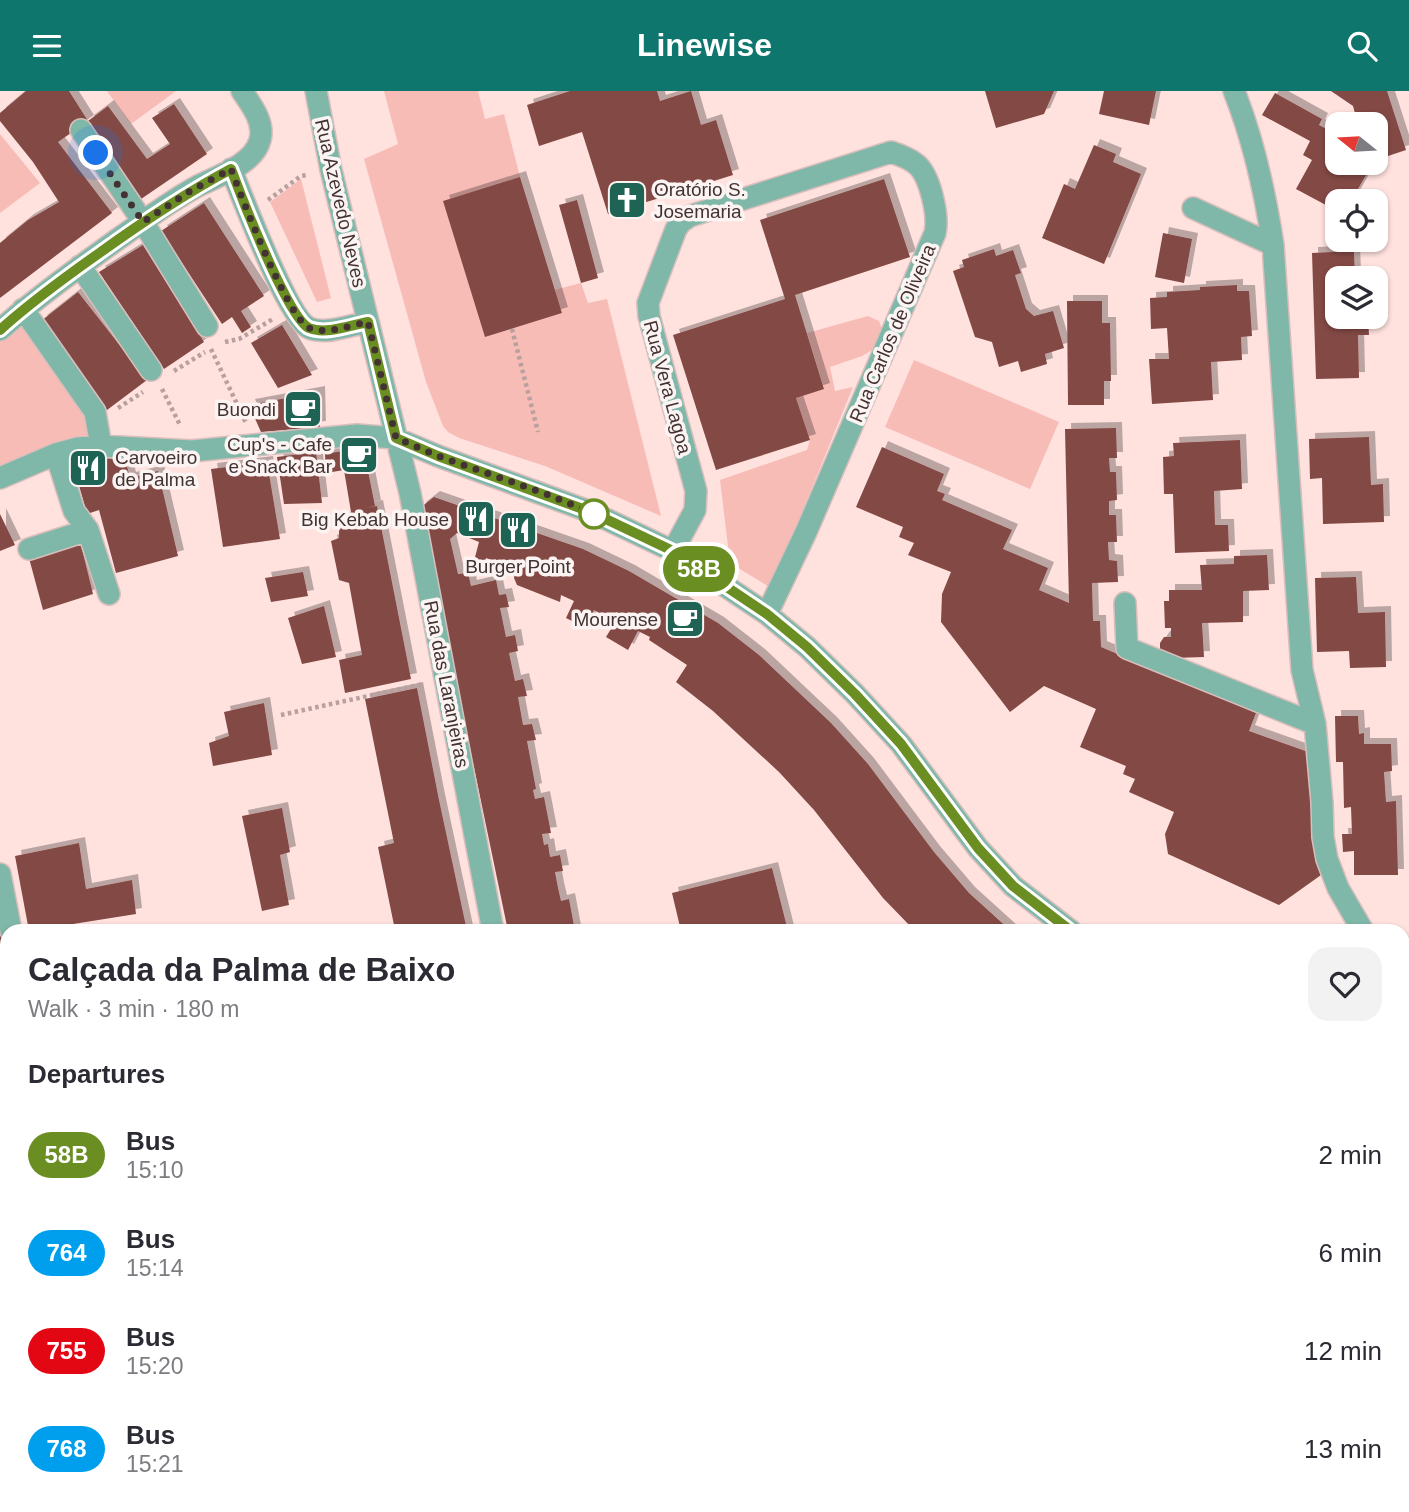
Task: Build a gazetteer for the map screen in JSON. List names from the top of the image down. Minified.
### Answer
{"streets":{"street":["Rua Azevedo Neves","Rua Carlos de Oliveira","Rua Vera Lagoa","Rua das Laranjeiras"]},"crossings":[["Rua Azevedo Neves","Rua das Laranjeiras"],["Rua Carlos de Oliveira","Rua Vera Lagoa"]],"places":{"church":["Oratório S. Josemaria"],"cafe":["Buondi","Cup's - Cafe e Snack Bar","Mourense"],"restaurant":["Carvoeiro de Palma","Big Kebab House","Burger Point"]},"lines":["bus line 58B"],"north":"left","page":{"header":"Linewise","on_map":"58B","heading":[["Calçada da Palma de Baixo","Walk · 3 min · 180 m"],"Departures"],"list":[{"mark":"58B","name":"Bus","note":"15:10","value":"2 min"},{"mark":"764","name":"Bus","note":"15:14","value":"6 min"},{"mark":"755","name":"Bus","note":"15:20","value":"12 min"},{"mark":"768","name":"Bus","note":"15:21","value":"13 min"}]}}
